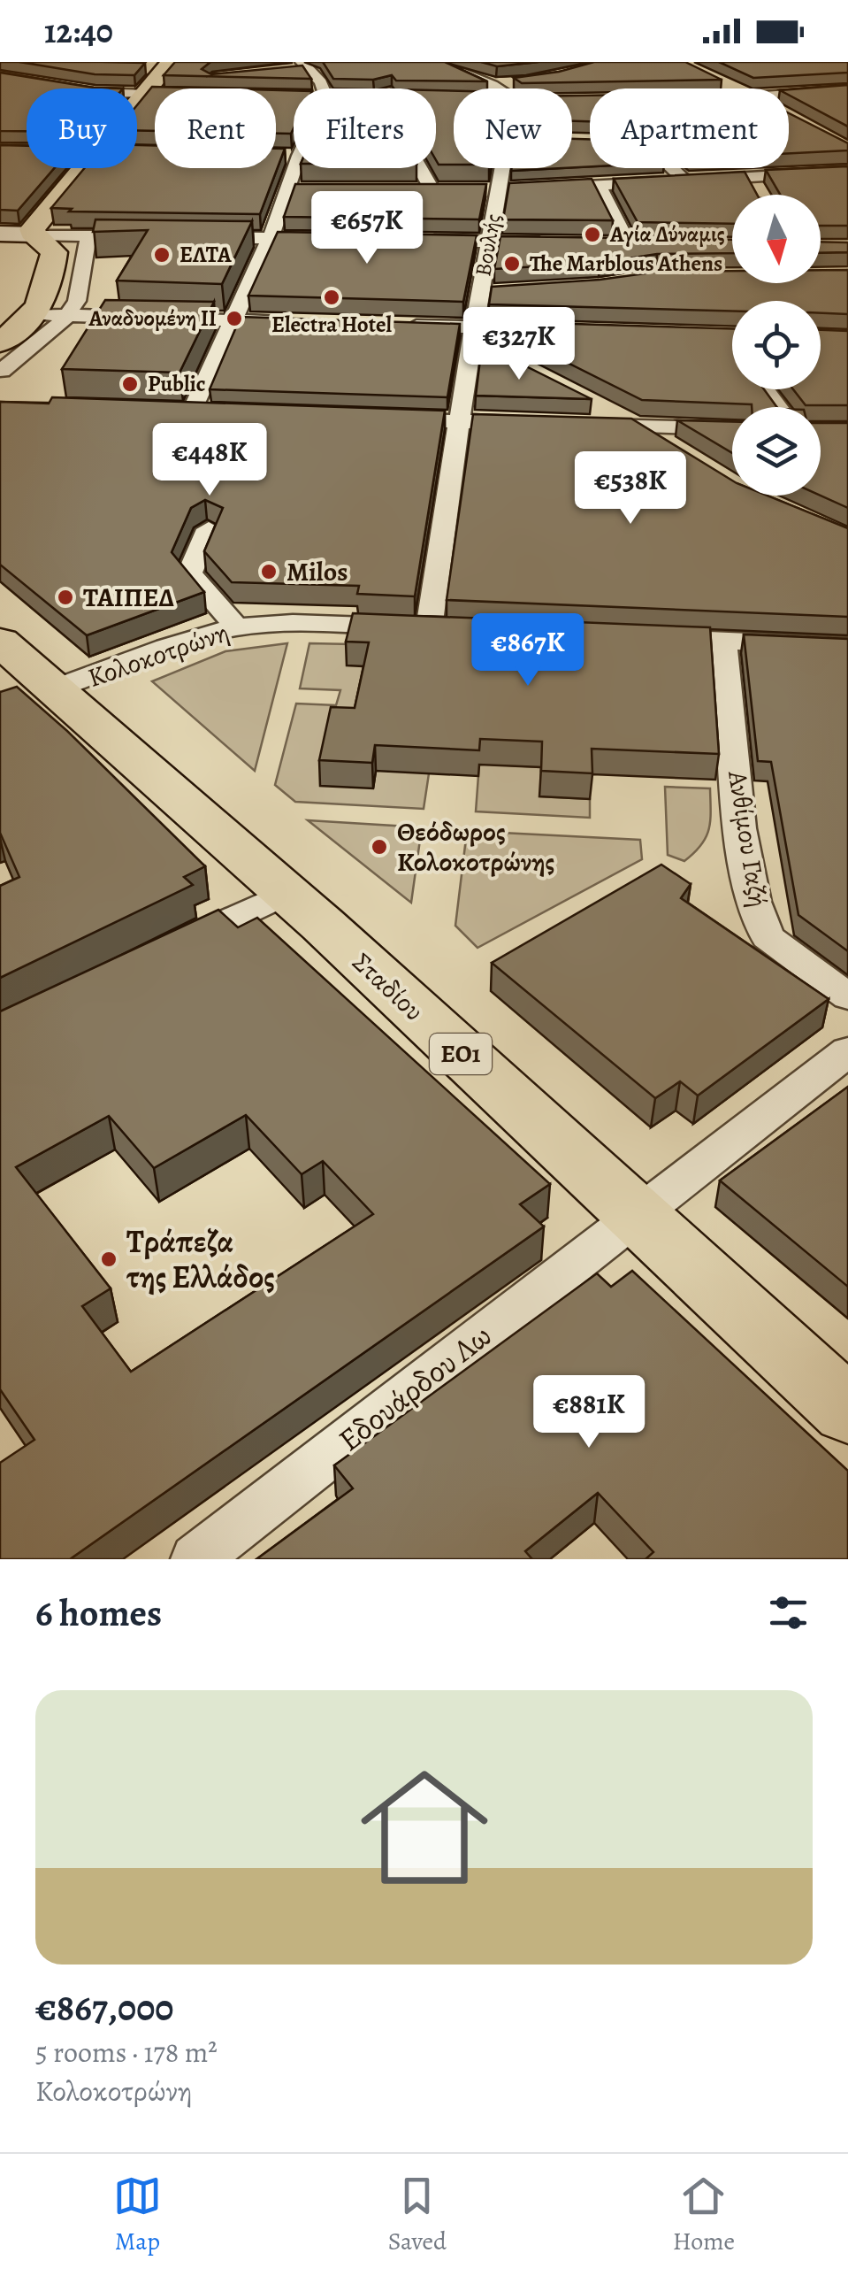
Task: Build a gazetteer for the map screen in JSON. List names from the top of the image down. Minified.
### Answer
{"streets":{"main road":["Σταδίου","ΕΟ1"],"street":["Βουλής","Κολοκοτρώνη","Ανθίμου Γαζή","Εδουάρδου Λω"]},"crossings":[["Βουλής","Κολοκοτρώνη"],["Κολοκοτρώνη","Σταδίου"],["Σταδίου","Εδουάρδου Λω"]],"places":["Αγία Δύναμις","ΕΛΤΑ","The Marblous Athens","Electra Hotel","Αναδυομένη ΙΙ","Public","Milos","ΤΑΙΠΕΔ","Θεόδωρος Κολοκοτρώνης","Τράπεζα της Ελλάδος"],"north":"bottom","page":{"status":"12:40","chip":["Buy","Rent","Filters","New","Apartment"],"price":["€657K","€327K","€448K","€538K","€867K","€881K"],"heading":"6 homes","list":[{"name":"€867,000","note":"5 rooms · 178 m² · Κολοκοτρώνη"}],"tabs":["Map","Saved","Home"]}}
